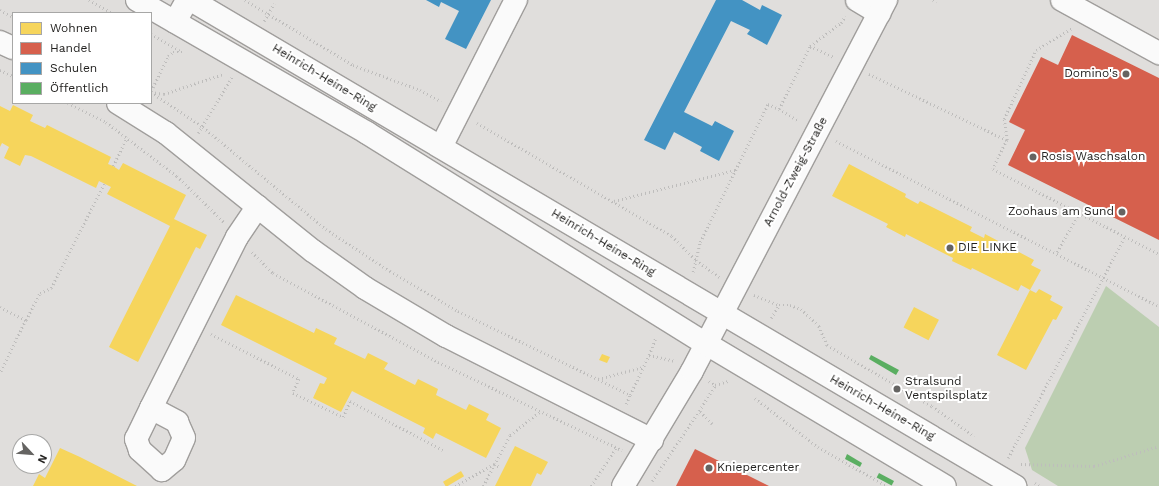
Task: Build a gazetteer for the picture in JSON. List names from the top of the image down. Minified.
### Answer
{"streets":{"main road":["Heinrich-Heine-Ring","Arnold-Zweig-Straße"]},"crossings":[["Heinrich-Heine-Ring","Arnold-Zweig-Straße"]],"places":["Domino's","Rosis Waschsalon","Zoohaus am Sund","DIE LINKE","Stralsund Ventspilsplatz","Kniepercenter"],"legend":["Wohnen","Handel","Schulen","Öffentlich"],"north":"bottom right"}
